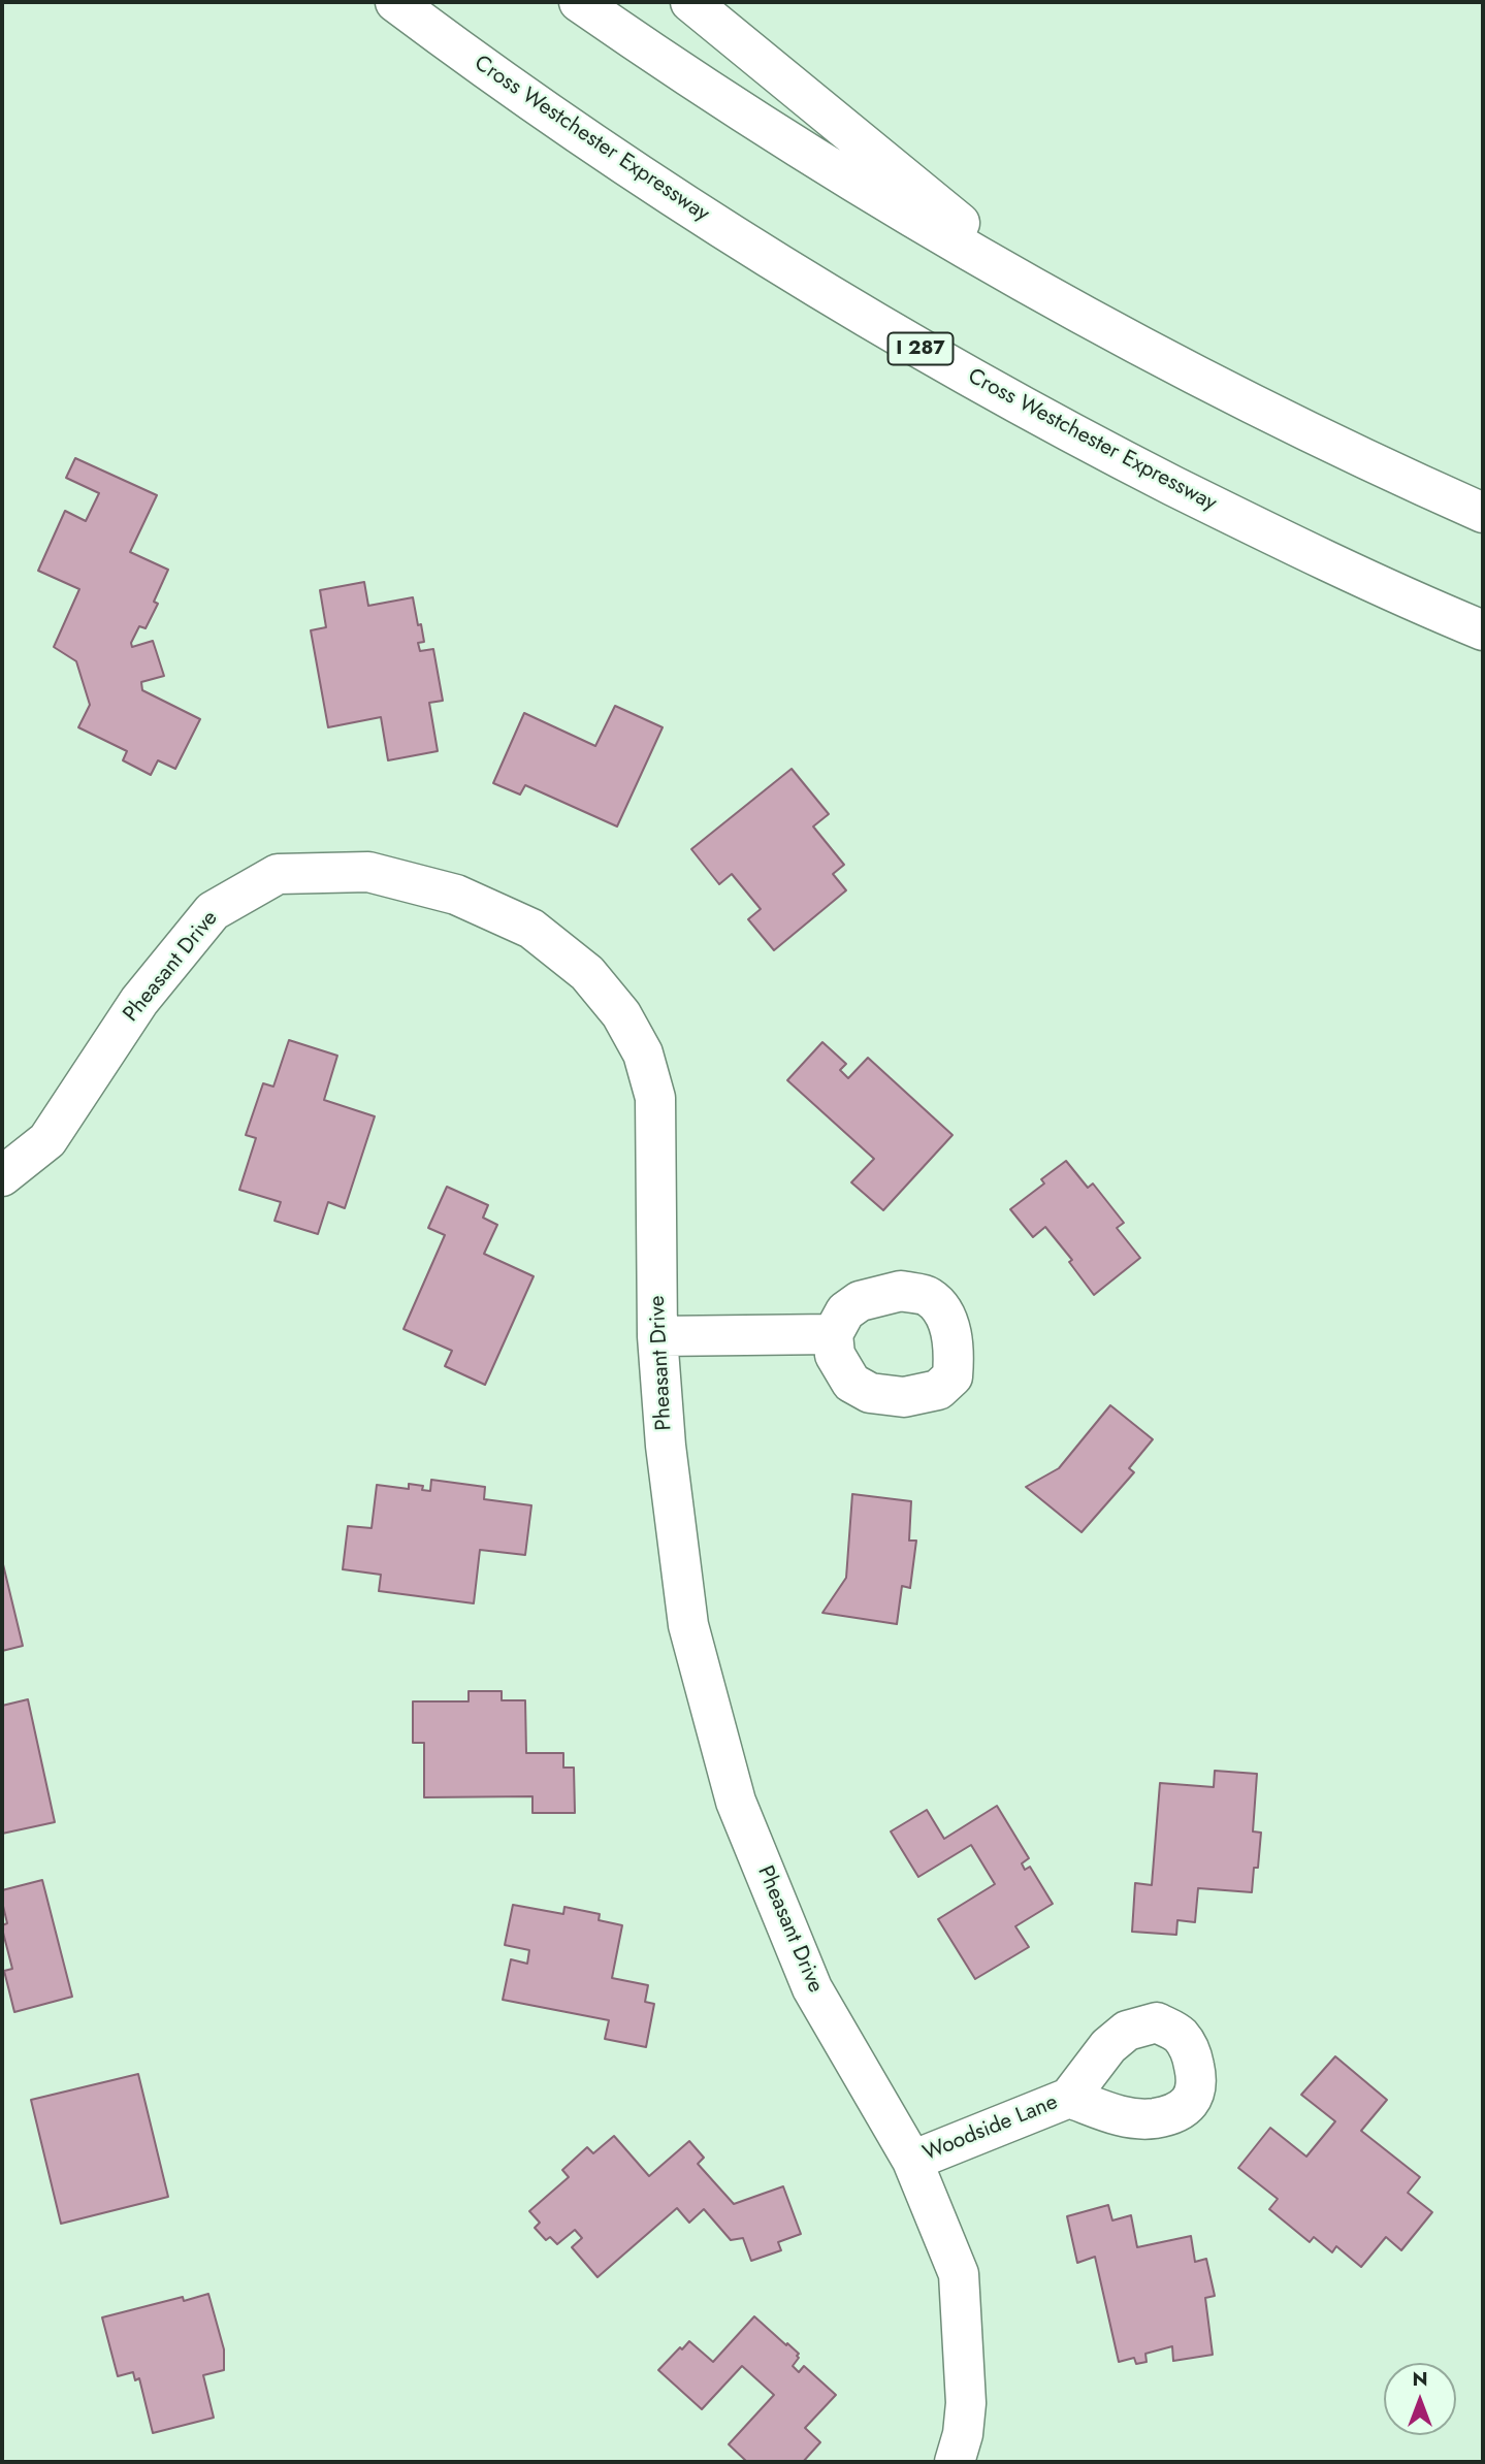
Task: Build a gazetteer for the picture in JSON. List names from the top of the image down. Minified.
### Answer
{"streets":{"main road":["Cross Westchester Expressway","I 287","Pheasant Drive","Woodside Lane"]},"crossings":[["Pheasant Drive","Woodside Lane"]],"north":"top"}
